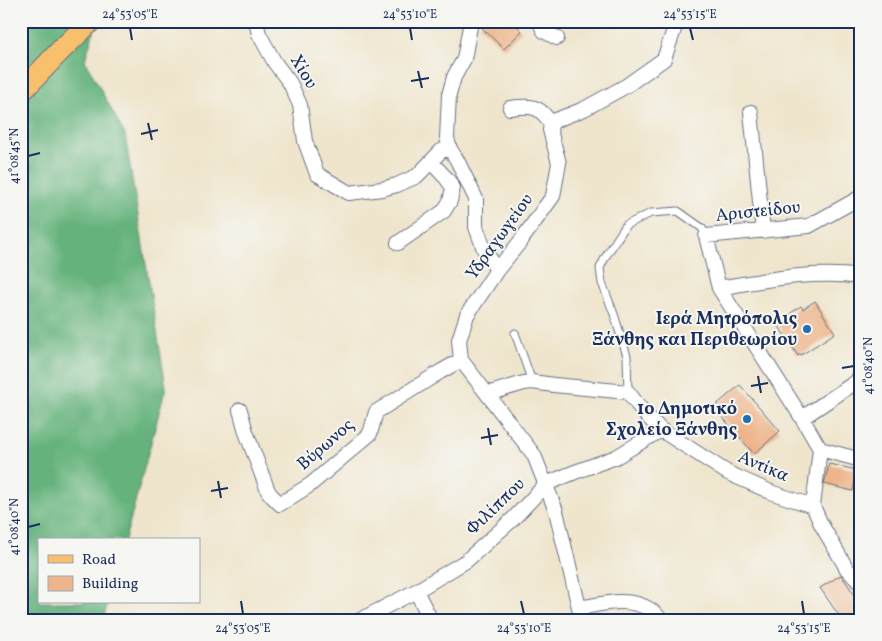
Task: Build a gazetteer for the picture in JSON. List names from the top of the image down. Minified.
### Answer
{"streets":{"street":["Χίου","Αριστείδου","Υδραγωγείου","Βύρωνος","Αντίκα","Φιλίππου"]},"crossings":[["Υδραγωγείου","Βύρωνος"],["Αντίκα","Φιλίππου"]],"places":["Ιερά Μητρόπολις Ξάνθης και Περιθεωρίου","1ο Δημοτικό Σχολείο Ξάνθης"],"legend":["Road","Building"],"coordinates":["24°53'05\"E","24°53'10\"E","24°53'15\"E","41°08'45\"N","41°08'40\"N"]}
